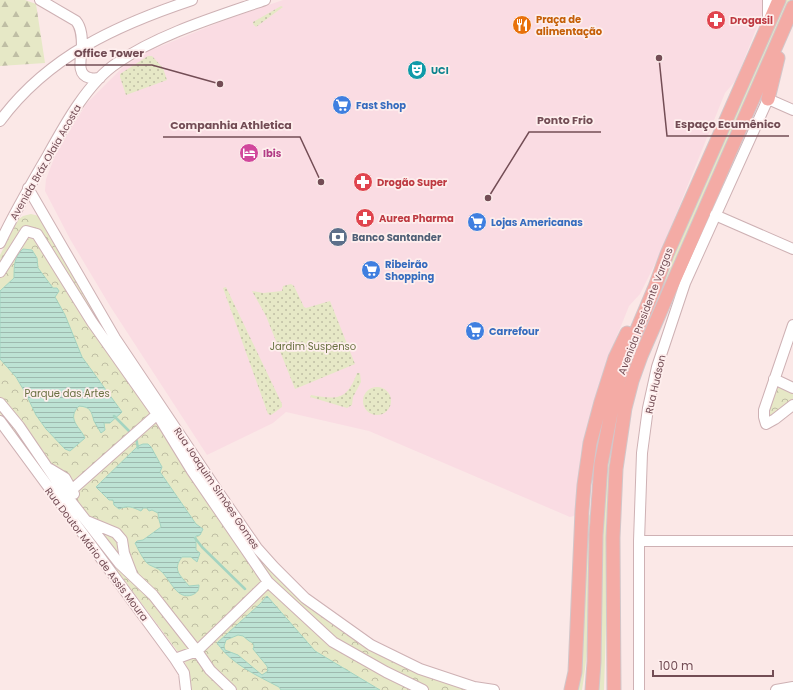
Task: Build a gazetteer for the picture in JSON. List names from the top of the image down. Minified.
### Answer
{"streets":{"main road":["Avenida Presidente Vargas"],"street":["Avenida Bráz Olaia Acosta","Rua Hudson","Rua Joaquim Simões Gomes","Rua Doutor Mário de Assis Moura"]},"crossings":[["Avenida Bráz Olaia Acosta","Rua Joaquim Simões Gomes"]],"parks":["Jardim Suspenso","Parque das Artes"],"places":{"pharmacy":["Drogasil","Drogão Super","Aurea Pharma"],"restaurant":["Praça de alimentação"],"other":["Espaço Ecumênico","Office Tower","Companhia Athletica","Ponto Frio"],"theatre":["UCI"],"supermarket":["Fast Shop","Lojas Americanas","Ribeirão Shopping","Carrefour"],"hotel":["Ibis"],"bank":["Banco Santander"]},"scale_bar":"100 m"}
